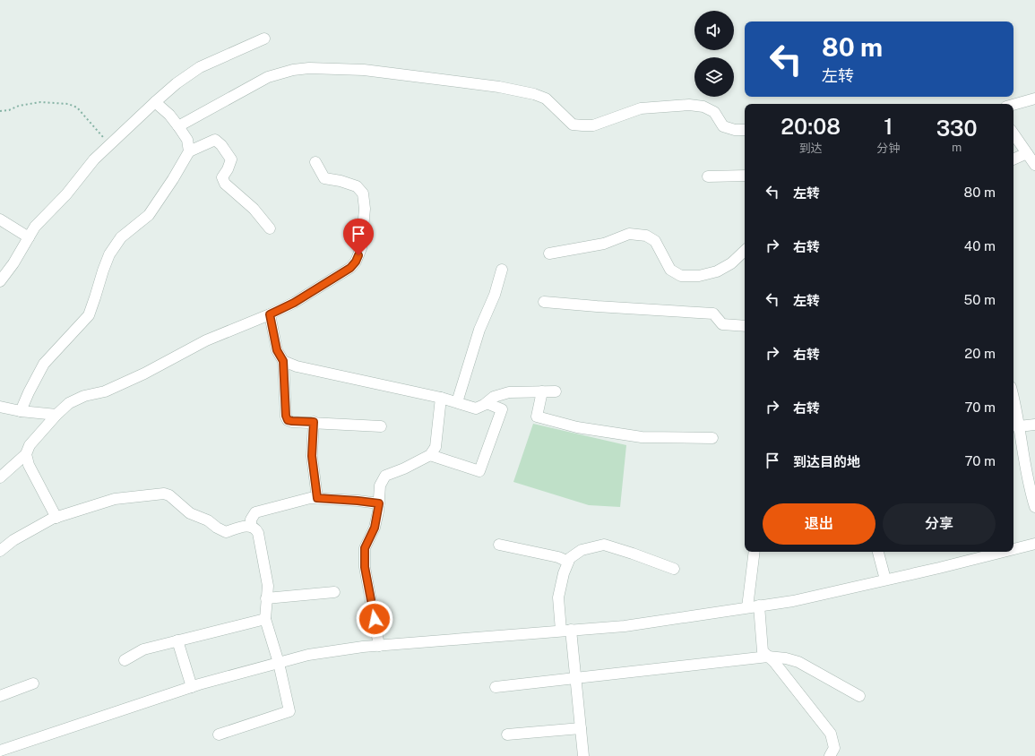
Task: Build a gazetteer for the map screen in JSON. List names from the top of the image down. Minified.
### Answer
{"page":{"turn":["80 m","左转"],"eta":["20:08","到达","1","分钟","330","m"],"list":[{"name":"左转","value":"80 m"},{"name":"右转","value":"40 m"},{"name":"左转","value":"50 m"},{"name":"右转","value":"20 m"},{"name":"右转","value":"70 m"},{"name":"到达目的地","value":"70 m"}],"buttons":["退出","分享"]}}
